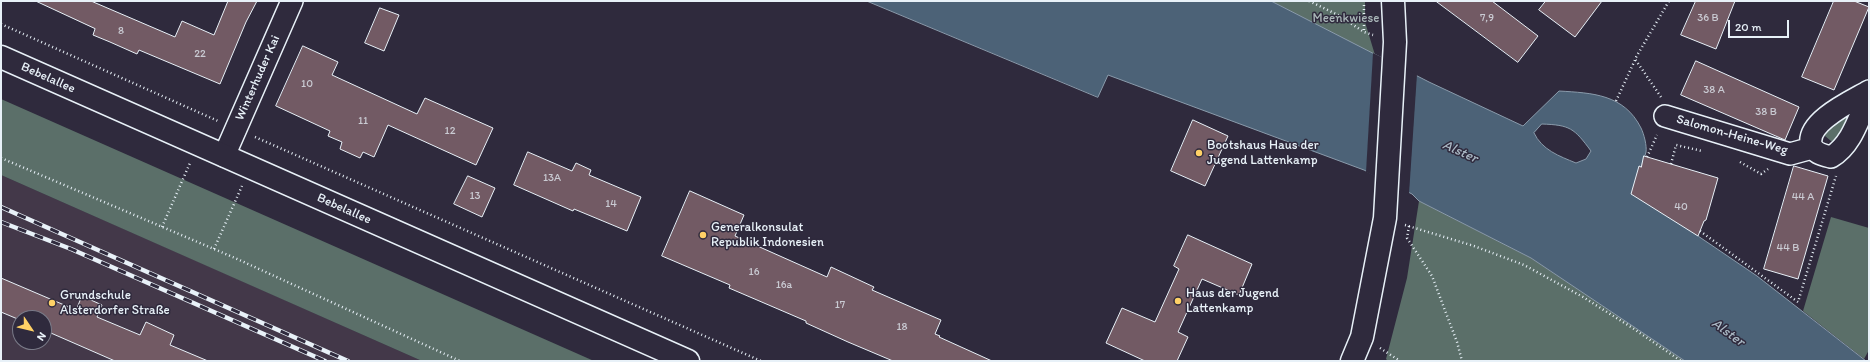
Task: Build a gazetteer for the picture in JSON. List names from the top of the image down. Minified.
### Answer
{"streets":{"main road":["Bebelallee"],"street":["Winterhuder Kai","Salomon-Heine-Weg"]},"crossings":[["Bebelallee","Winterhuder Kai"]],"water":["Alster"],"parks":["Meenkwiese"],"places":["Bootshaus Haus der Jugend Lattenkamp","Generalkonsulat Republik Indonesien","Haus der Jugend Lattenkamp","Grundschule Alsterdorfer Straße"],"house_numbers":["7,9","36 B","8","22","10","38 A","38 B","11","12","13A","13","44 A","14","40","44 B","16","16a","17","18"],"scale_bar":"20 m","north":"bottom right"}
